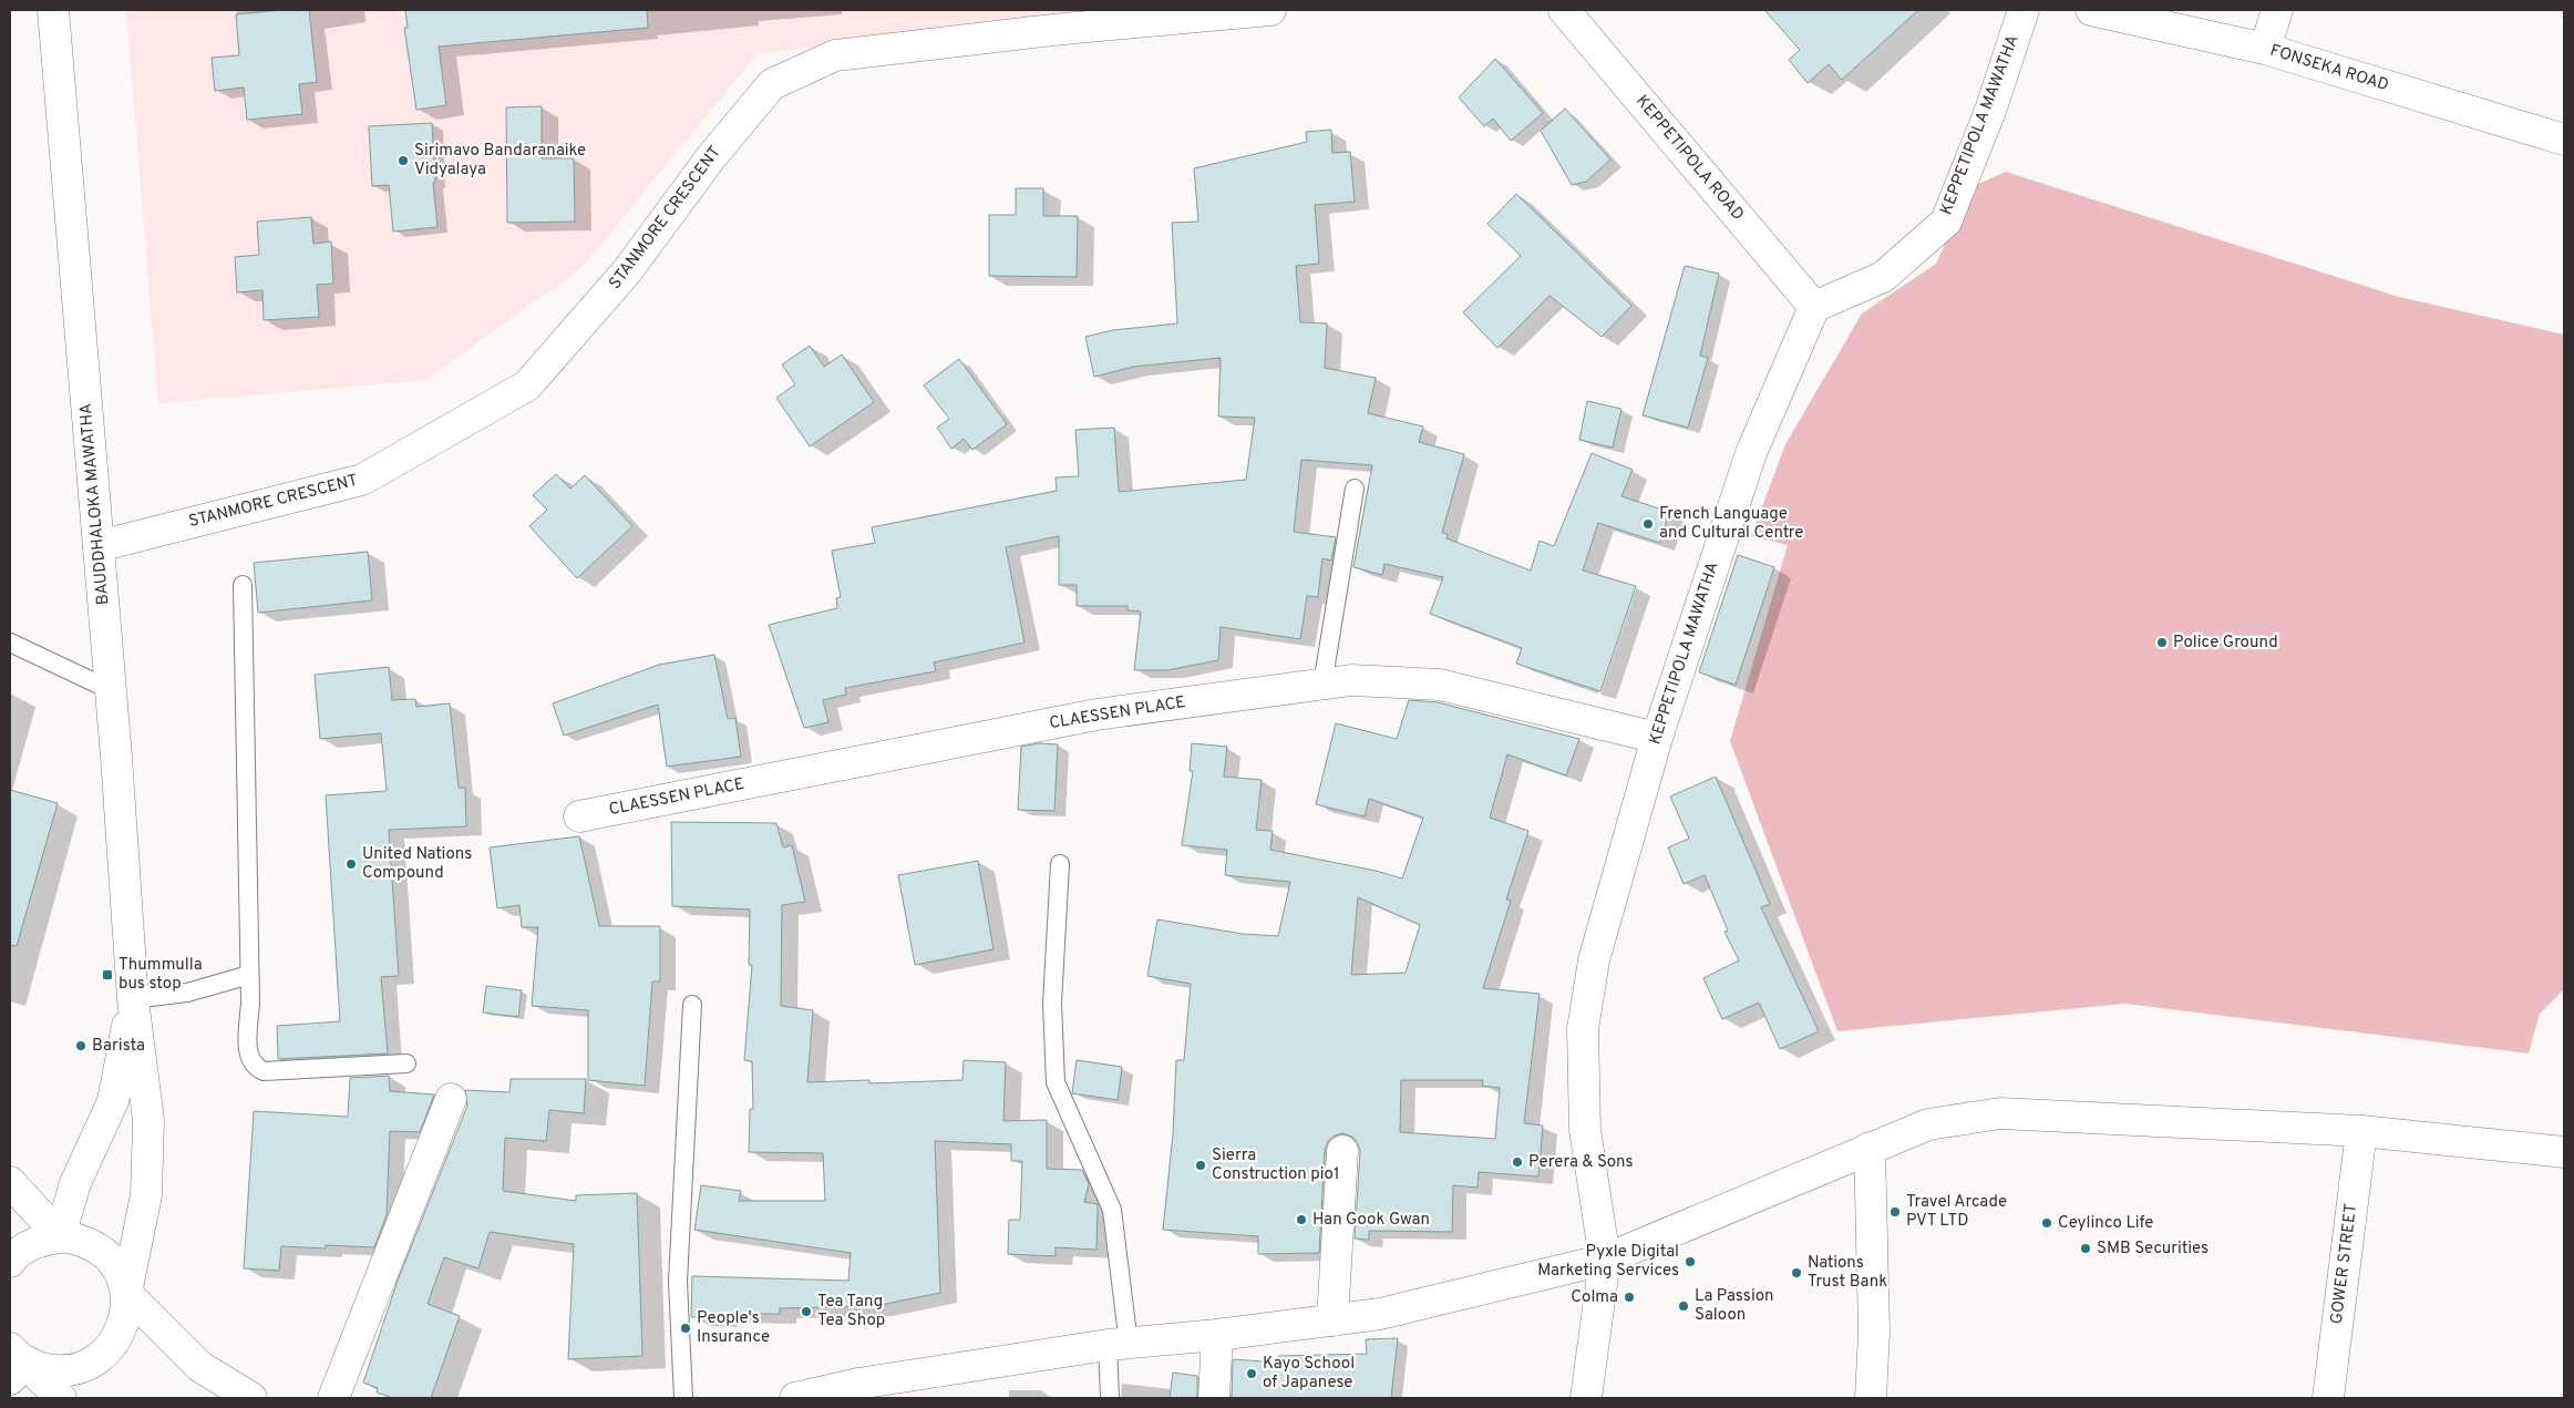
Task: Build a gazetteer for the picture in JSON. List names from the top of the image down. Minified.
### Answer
{"streets":{"main road":["FONSEKA ROAD","KEPPETIPOLA MAWATHA","KEPPETIPOLA ROAD","STANMORE CRESCENT","BAUDDHALOKA MAWATHA","CLAESSEN PLACE","GOWER STREET"]},"crossings":[["KEPPETIPOLA MAWATHA","KEPPETIPOLA ROAD"],["KEPPETIPOLA MAWATHA","CLAESSEN PLACE"],["STANMORE CRESCENT","BAUDDHALOKA MAWATHA"]],"places":{"other":["Sirimavo Bandaranaike Vidyalaya","French Language and Cultural Centre","Police Ground","United Nations Compound","Barista","Perera & Sons","Sierra Construction pio1","Travel Arcade PVT LTD","Han Gook Gwan","Ceylinco Life","SMB Securities","Pyxle Digital Marketing Services","Nations Trust Bank","Colma","La Passion Saloon","Tea Tang Tea Shop","People's Insurance","Kayo School of Japanese"],"transit":["Thummulla bus stop"]}}
